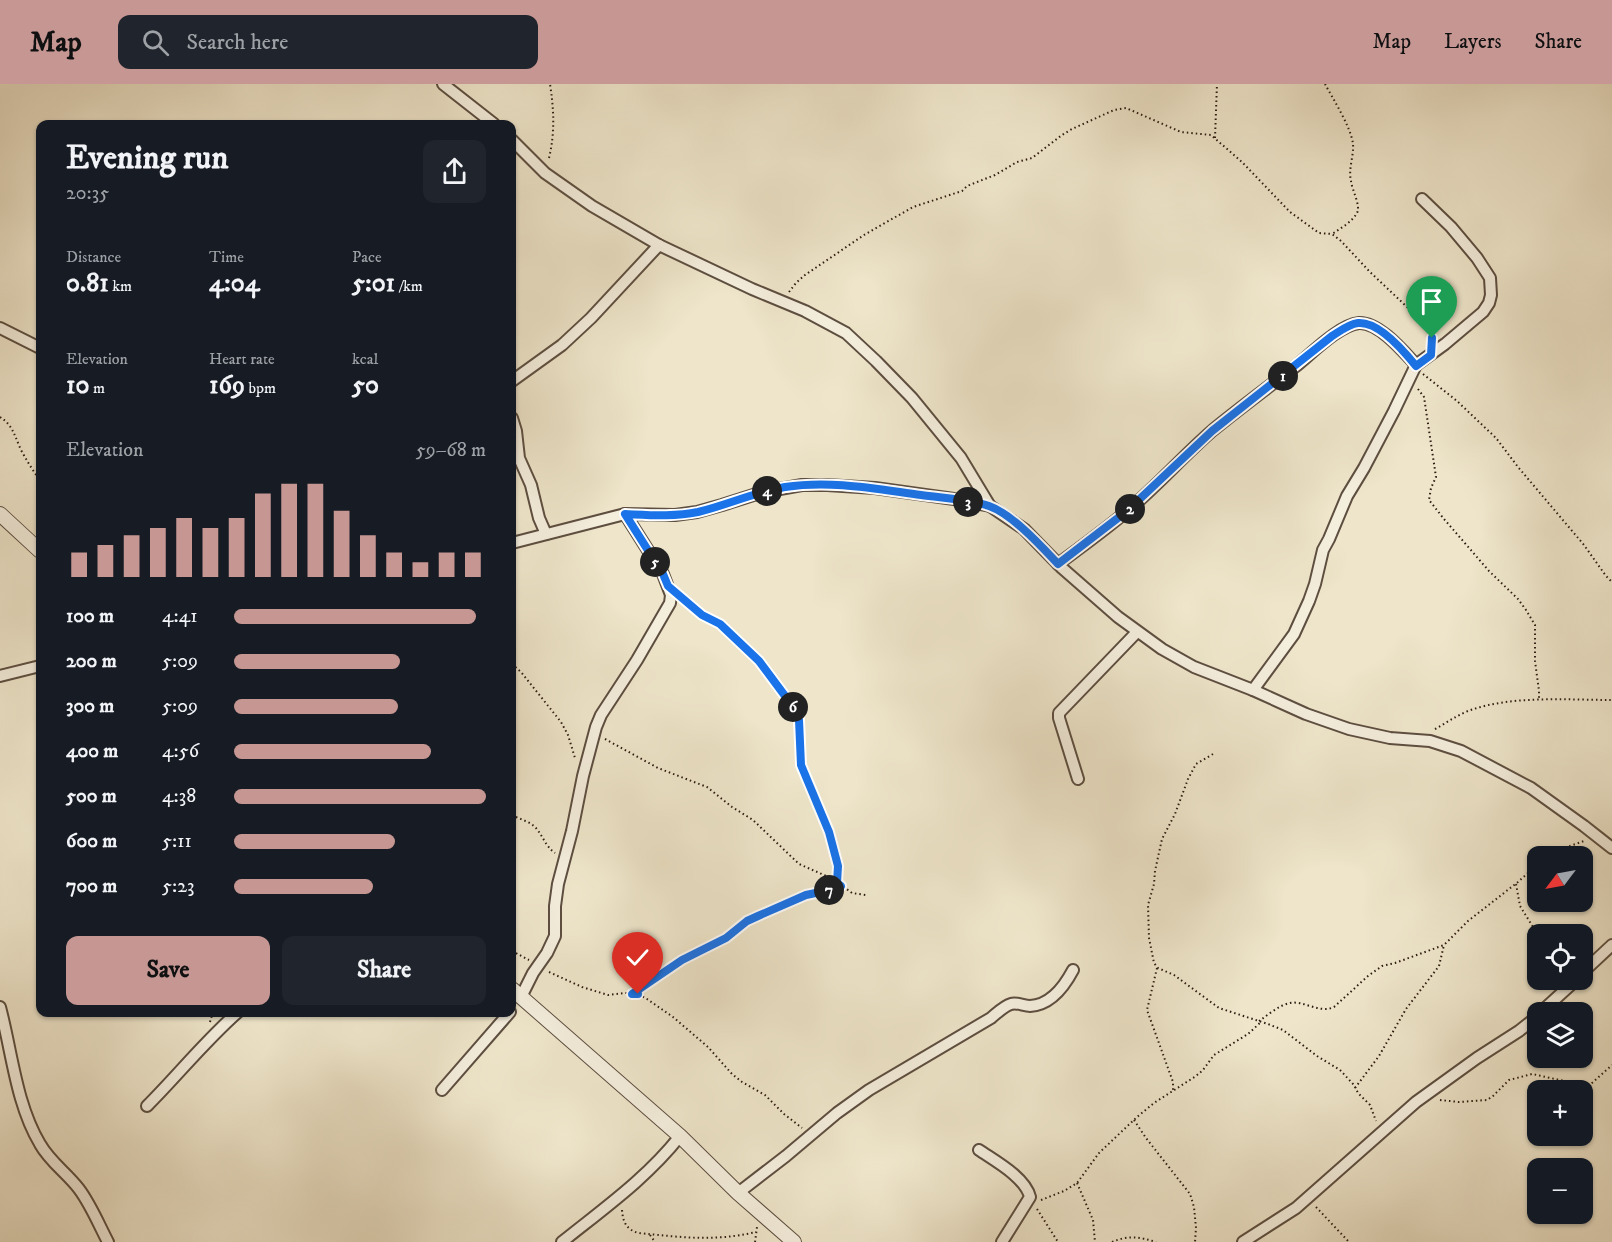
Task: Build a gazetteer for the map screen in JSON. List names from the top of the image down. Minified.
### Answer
{"north":"bottom left","page":{"header":"Map","search":"Search here","nav":["Map","Layers","Share"],"heading":["Evening run","20:35"],"stats":[["Distance","0.81 km"],["Time","4:04"],["Pace","5:01 /km"],["Elevation","10 m"],["Heart rate","169 bpm"],["kcal","50"]],"pins":["1","4","3","2","5","6","7"],"chart":["Elevation","59–68 m"],"list":[{"name":"100 m","note":"4:41"},{"name":"200 m","note":"5:09"},{"name":"300 m","note":"5:09"},{"name":"400 m","note":"4:56"},{"name":"500 m","note":"4:38"},{"name":"600 m","note":"5:11"},{"name":"700 m","note":"5:23"}],"map_buttons":["+","−"],"buttons":["Save","Share"]}}
